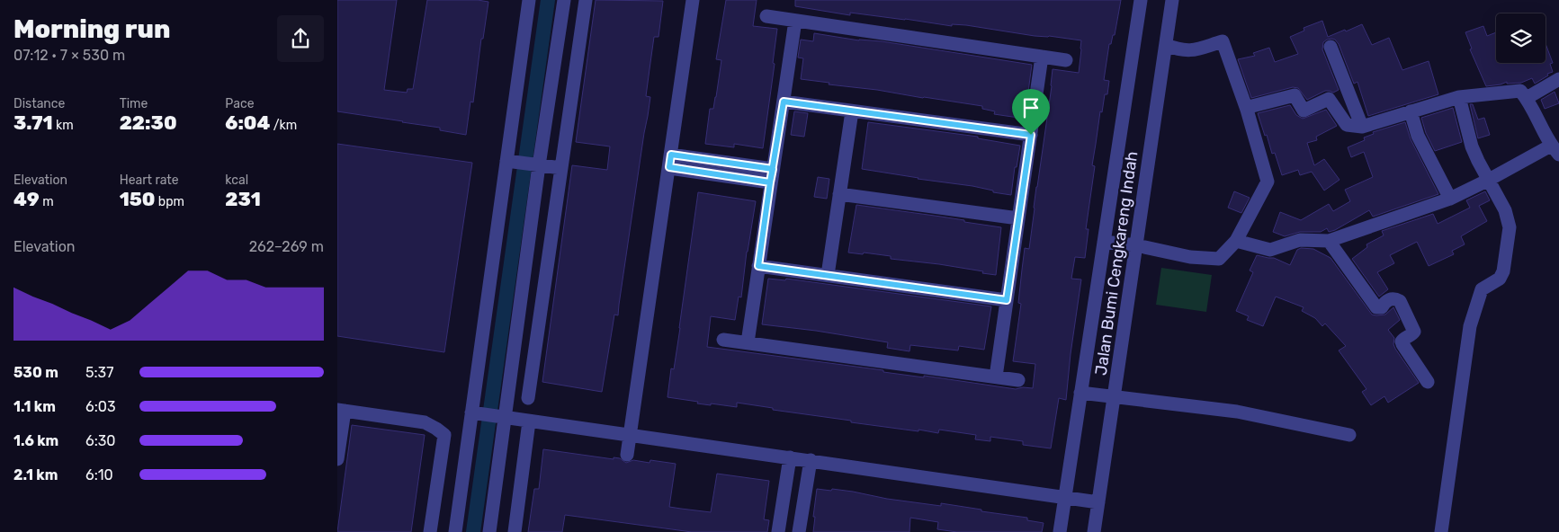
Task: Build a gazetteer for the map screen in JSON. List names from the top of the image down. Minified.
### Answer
{"streets":{"street":["Jalan Bumi Cengkareng Indah"]},"page":{"heading":["Morning run","07:12 · 7 × 530 m"],"stats":[["Distance","3.71 km"],["Time","22:30"],["Pace","6:04 /km"],["Elevation","49 m"],["Heart rate","150 bpm"],["kcal","231"]],"chart":["Elevation","262–269 m"],"list":[{"name":"530 m","note":"5:37"},{"name":"1.1 km","note":"6:03"},{"name":"1.6 km","note":"6:30"},{"name":"2.1 km","note":"6:10"}]}}
